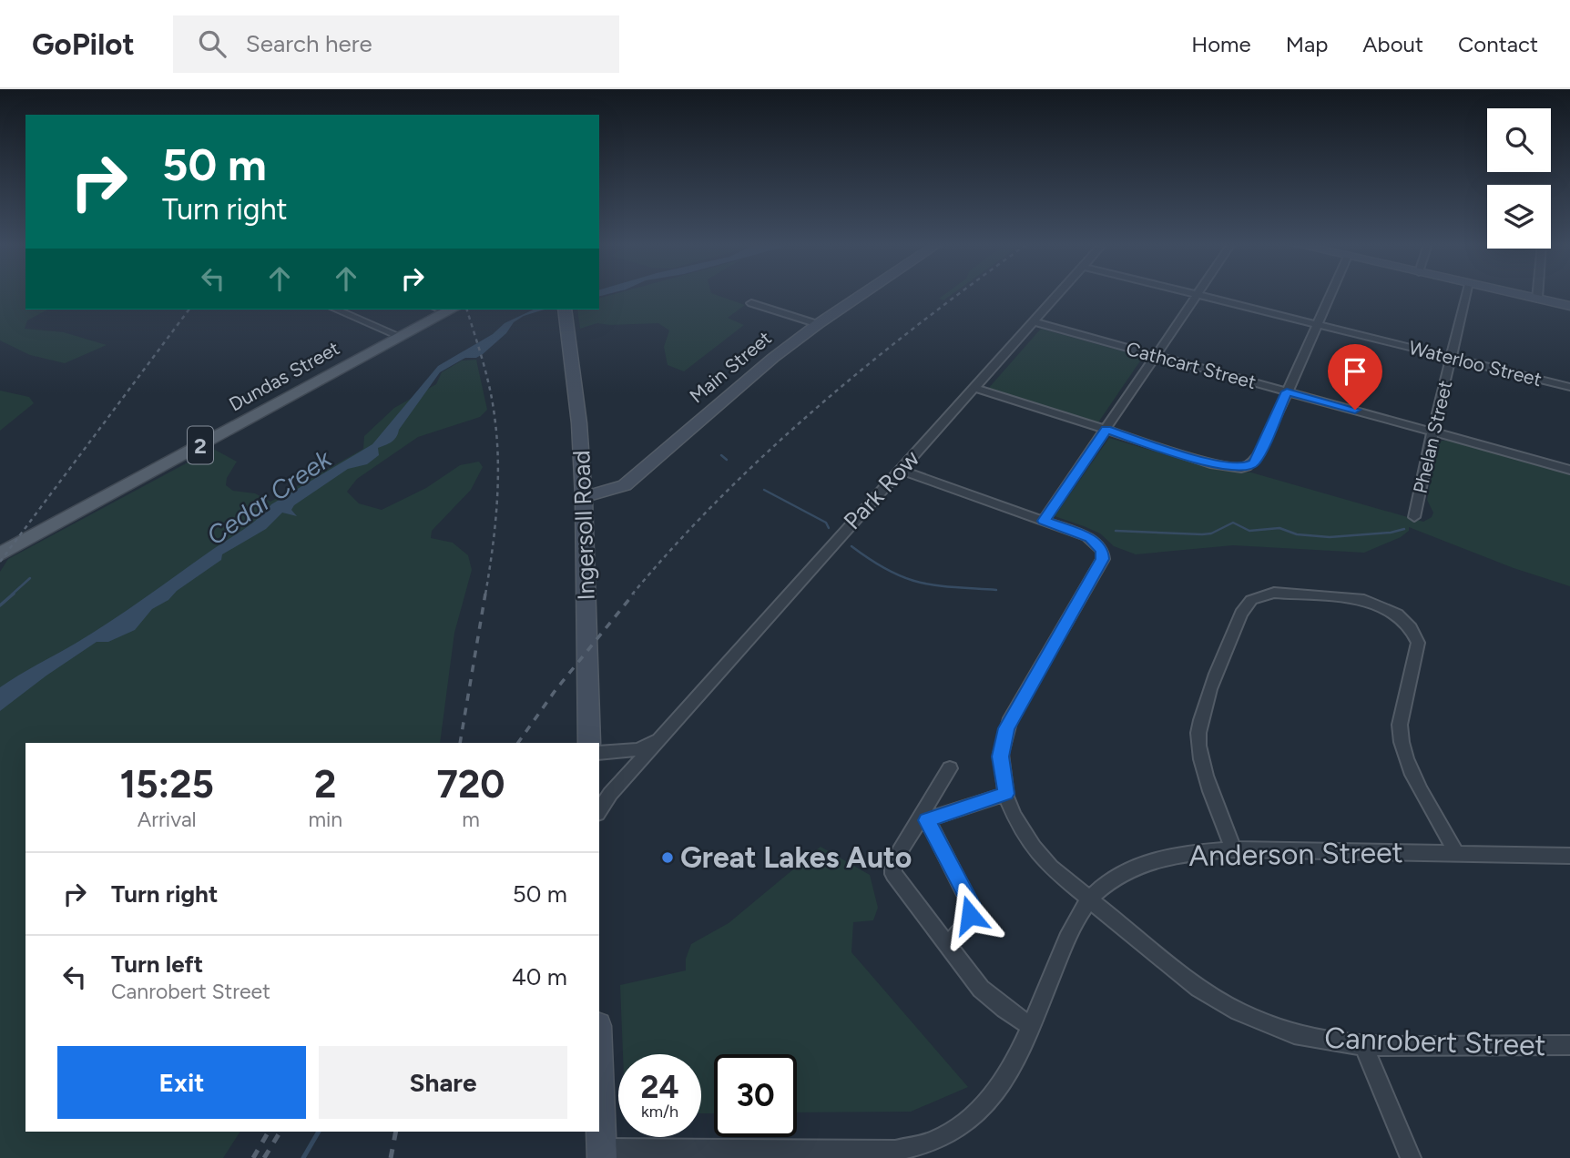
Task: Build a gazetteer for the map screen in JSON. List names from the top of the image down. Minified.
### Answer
{"streets":{"main road":["Main Street","Dundas Street","2","Ingersoll Road"],"street":["Waterloo Street","Cathcart Street","Phelan Street","Park Row","Anderson Street","Canrobert Street"]},"crossings":[["Waterloo Street","Phelan Street"],["Cathcart Street","Phelan Street"],["Cathcart Street","Park Row"],["Main Street","Ingersoll Road"],["Park Row","Canrobert Street"],["Anderson Street","Canrobert Street"]],"water":["Cedar Creek"],"places":["Great Lakes Auto"],"page":{"header":"GoPilot","search":"Search here","nav":["Home","Map","About","Contact"],"turn":["50 m","Turn right"],"eta":["15:25","Arrival","2","min","720","m"],"list":[{"name":"Turn right","value":"50 m"},{"name":"Turn left","note":"Canrobert Street","value":"40 m"}],"buttons":["Exit","Share"],"speed":"24 km/h","limit":"30"}}
